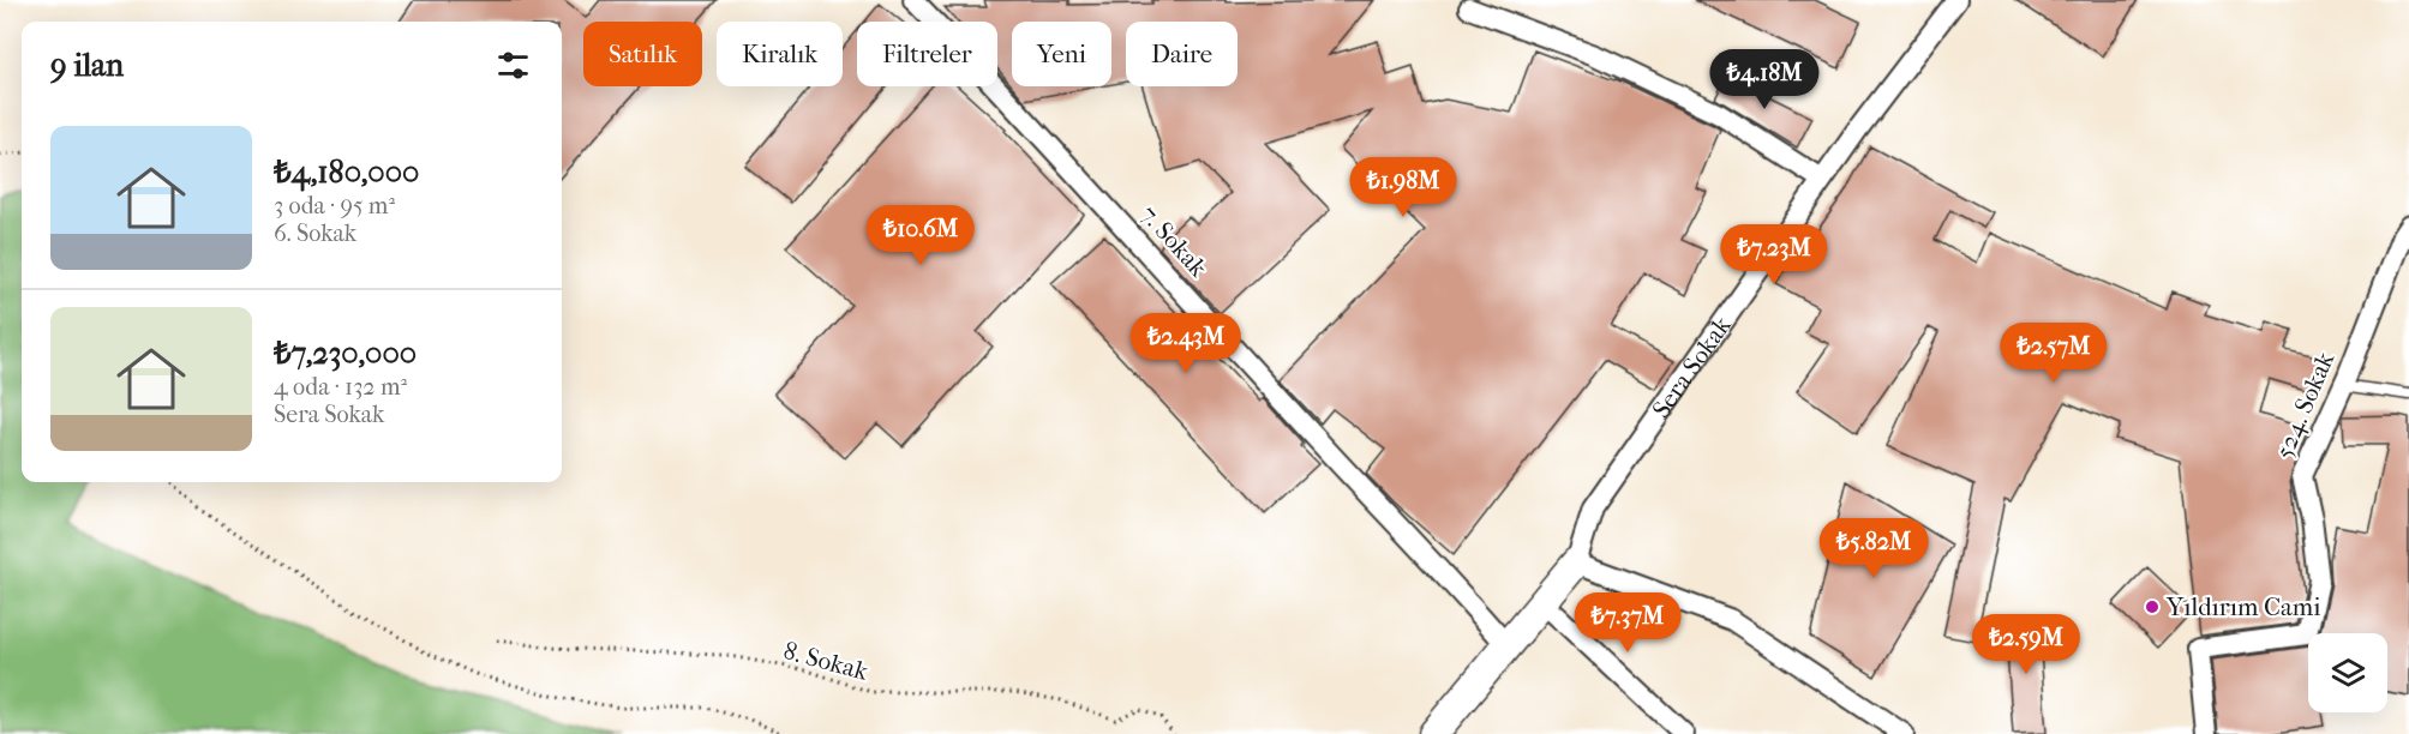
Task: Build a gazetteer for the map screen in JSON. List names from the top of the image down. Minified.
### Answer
{"streets":{"street":["7. Sokak","Sera Sokak","524. Sokak"],"path":["8. Sokak"]},"crossings":[["7. Sokak","Sera Sokak"]],"places":["Yıldırım Cami"],"page":{"chip":["Satılık","Kiralık","Filtreler","Yeni","Daire"],"heading":"9 ilan","price":["₺4.18M","₺1.98M","₺10.6M","₺7.23M","₺2.43M","₺2.57M","₺5.82M","₺7.37M","₺2.59M"],"list":[{"name":"₺4,180,000","note":"3 oda · 95 m² · 6. Sokak"},{"name":"₺7,230,000","note":"4 oda · 132 m² · Sera Sokak"}]}}
